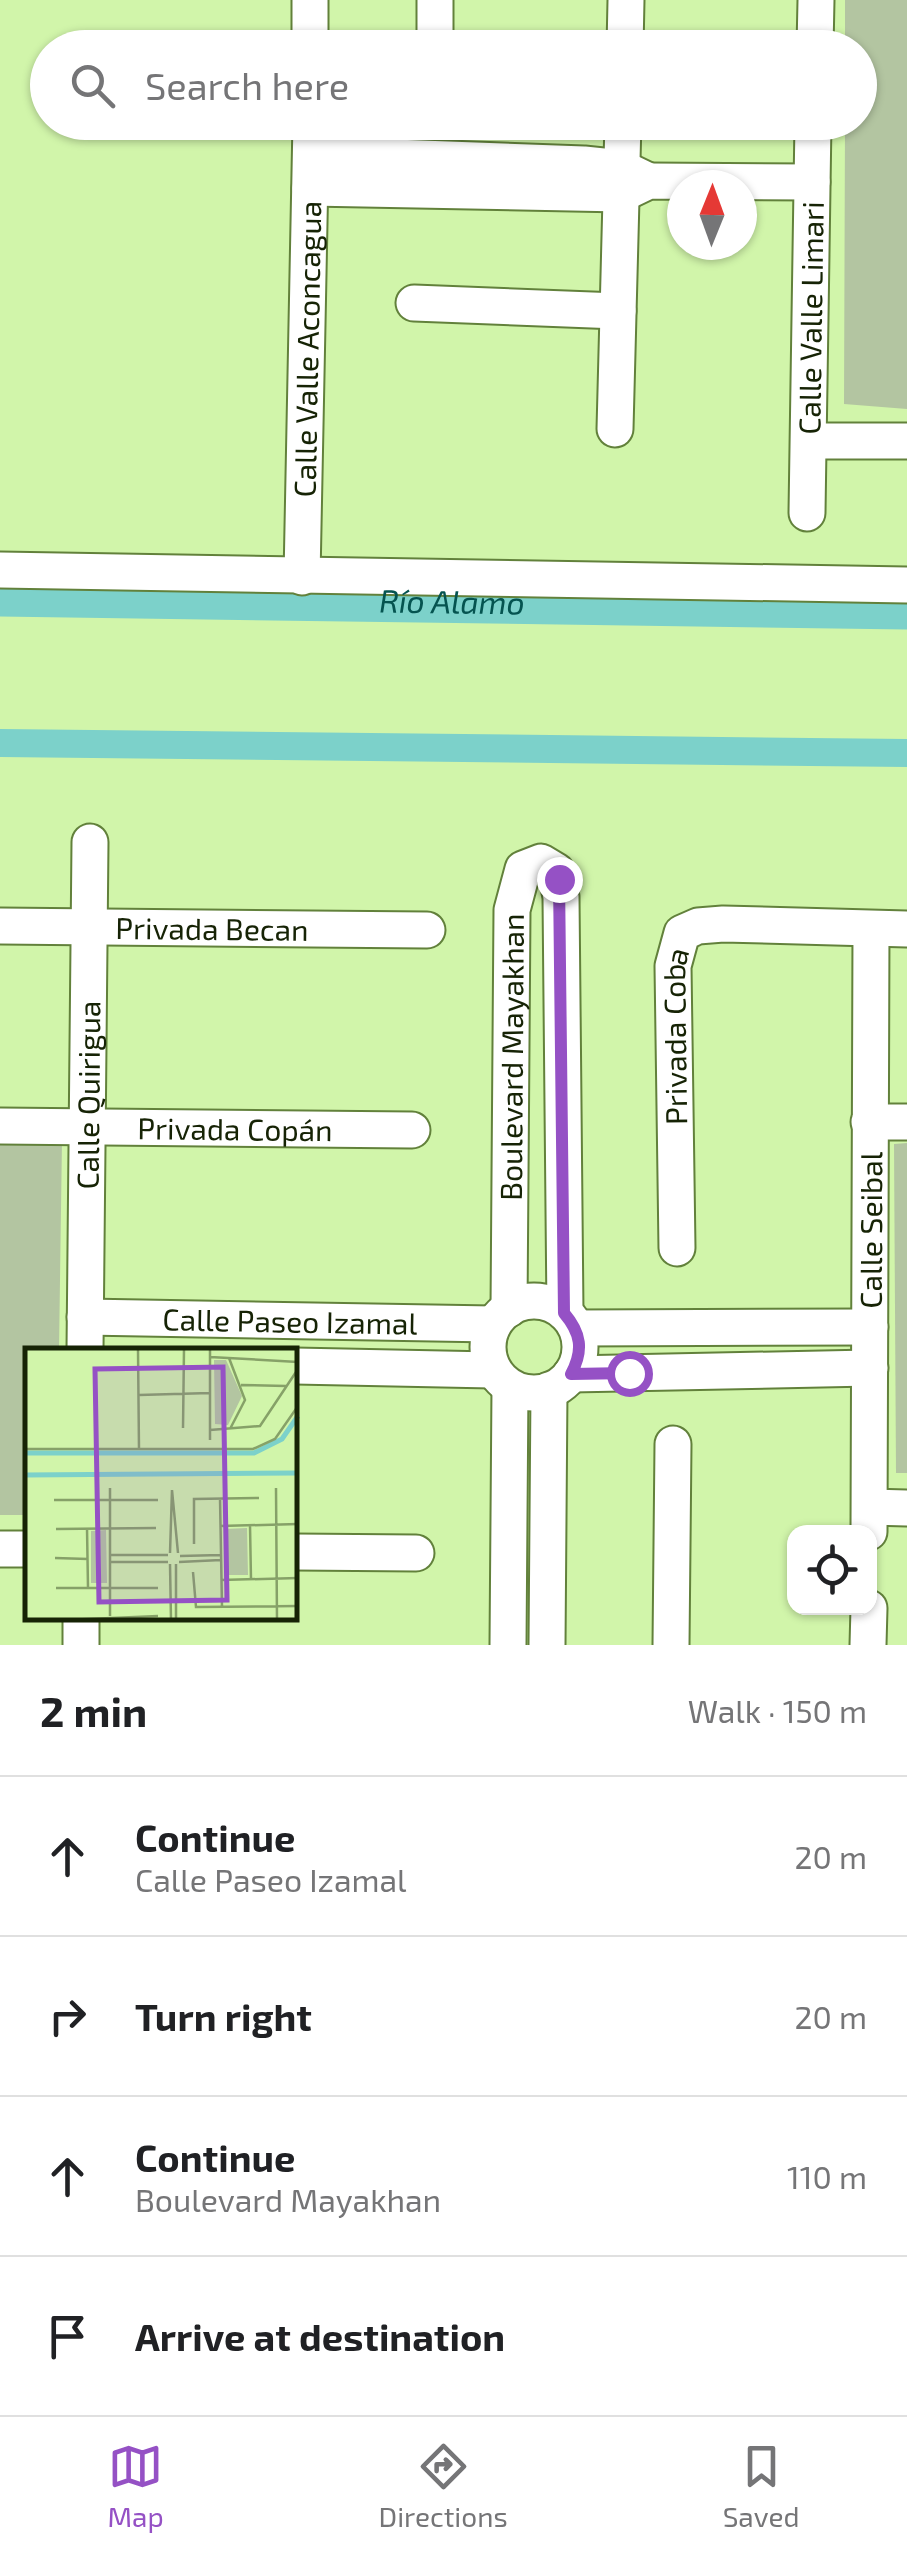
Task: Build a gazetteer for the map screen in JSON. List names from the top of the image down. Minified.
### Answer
{"streets":{"street":["Calle Valle Limari","Calle Valle Aconcagua","Privada Becan","Privada Coba","Boulevard Mayakhan","Calle Quirigua","Privada Copán","Calle Seibal","Calle Paseo Izamal"]},"crossings":[["Privada Becan","Calle Quirigua"],["Privada Coba","Calle Seibal"],["Boulevard Mayakhan","Calle Paseo Izamal"],["Calle Quirigua","Privada Copán"],["Calle Quirigua","Calle Paseo Izamal"]],"water":["Río Alamo"],"north":"top","page":{"search":"Search here","heading":["2 min","Walk · 150 m"],"list":[["Continue","Calle Paseo Izamal","20 m"],["Turn right","20 m"],["Continue","Boulevard Mayakhan","110 m"],"Arrive at destination"],"nav":["Map","Directions","Saved"]}}
